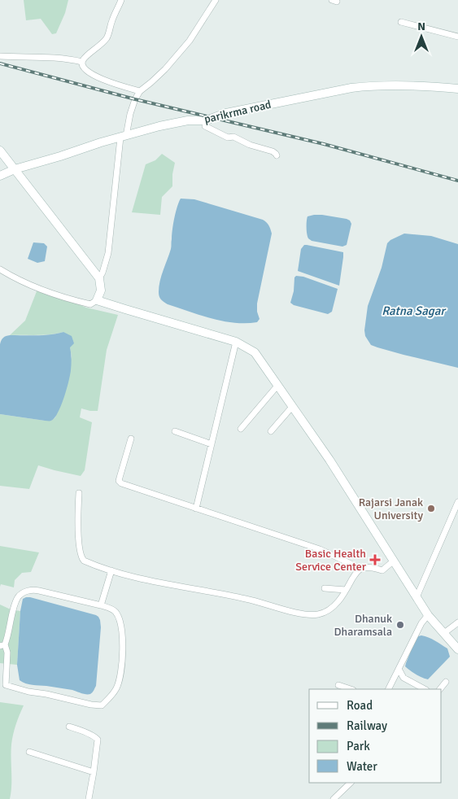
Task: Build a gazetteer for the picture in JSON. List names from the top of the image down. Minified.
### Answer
{"streets":{"main road":["parikrma road"]},"water":["Ratna Sagar"],"places":{"other":["Rajarsi Janak University","Dhanuk Dharamsala"],"health":["Basic Health Service Center"]},"legend":["Road","Railway","Park","Water"],"north":"top"}
